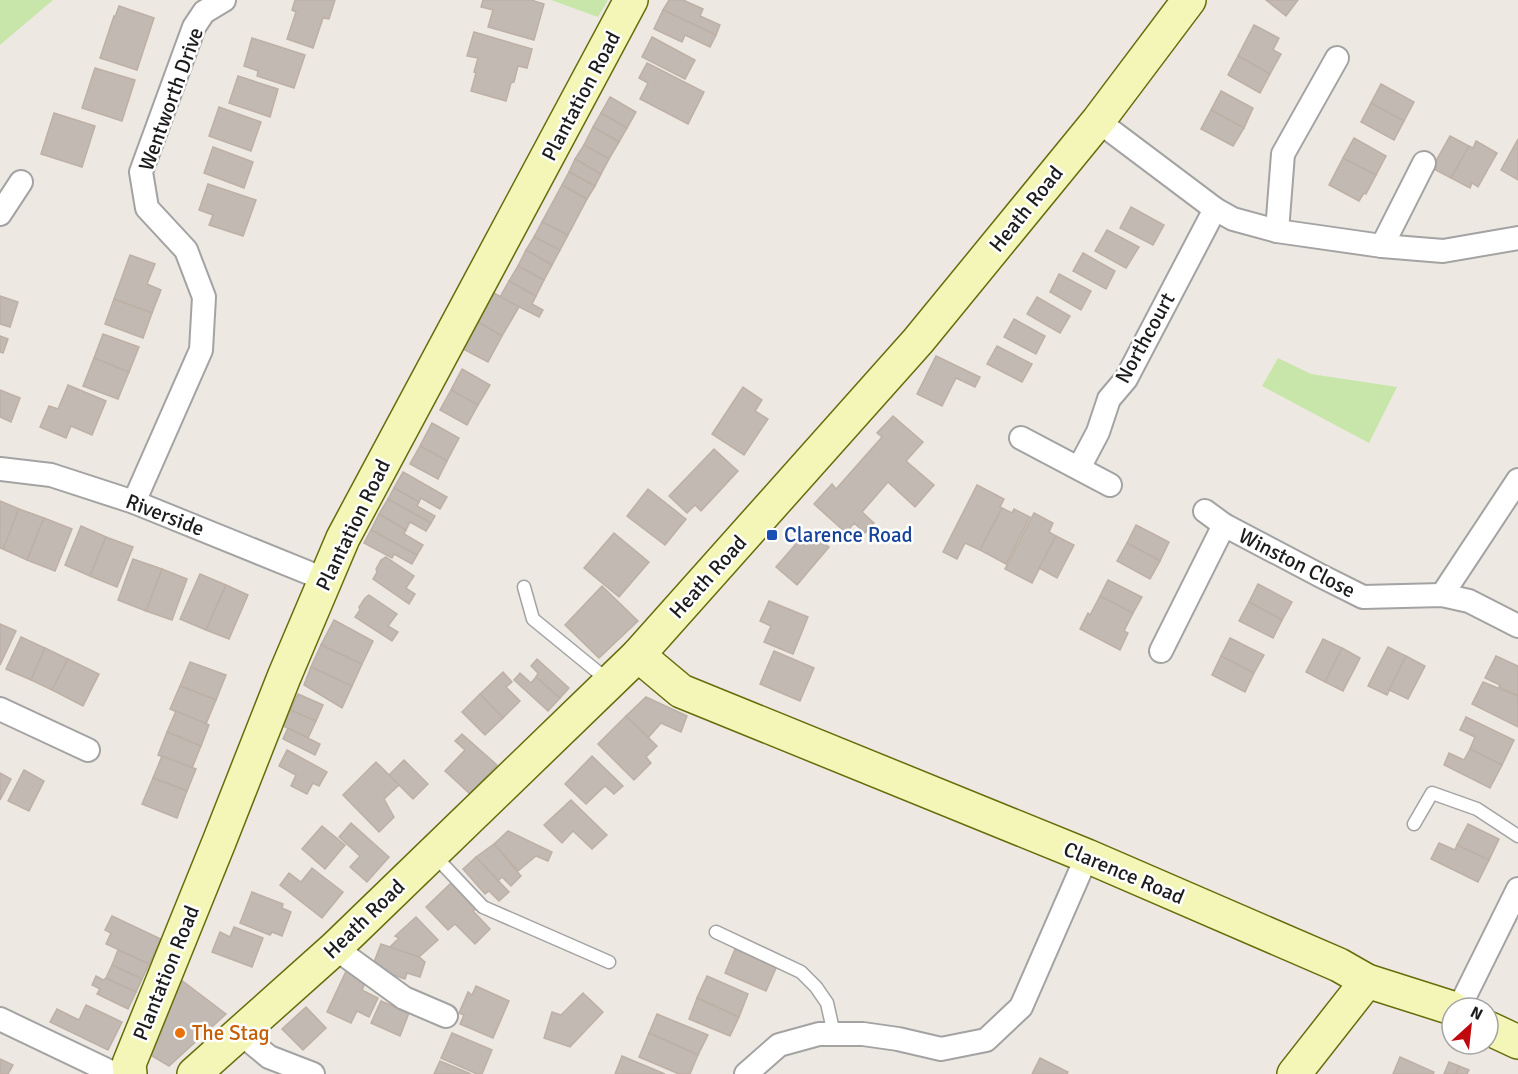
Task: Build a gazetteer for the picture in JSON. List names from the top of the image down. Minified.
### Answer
{"streets":{"street":["Plantation Road","Wentworth Drive","Heath Road","Northcourt","Riverside","Winston Close","Clarence Road"]},"crossings":[["Plantation Road","Riverside"],["Wentworth Drive","Riverside"],["Heath Road","Clarence Road"]],"places":{"transit":["Clarence Road"],"other":["The Stag"]},"north":"top right"}
